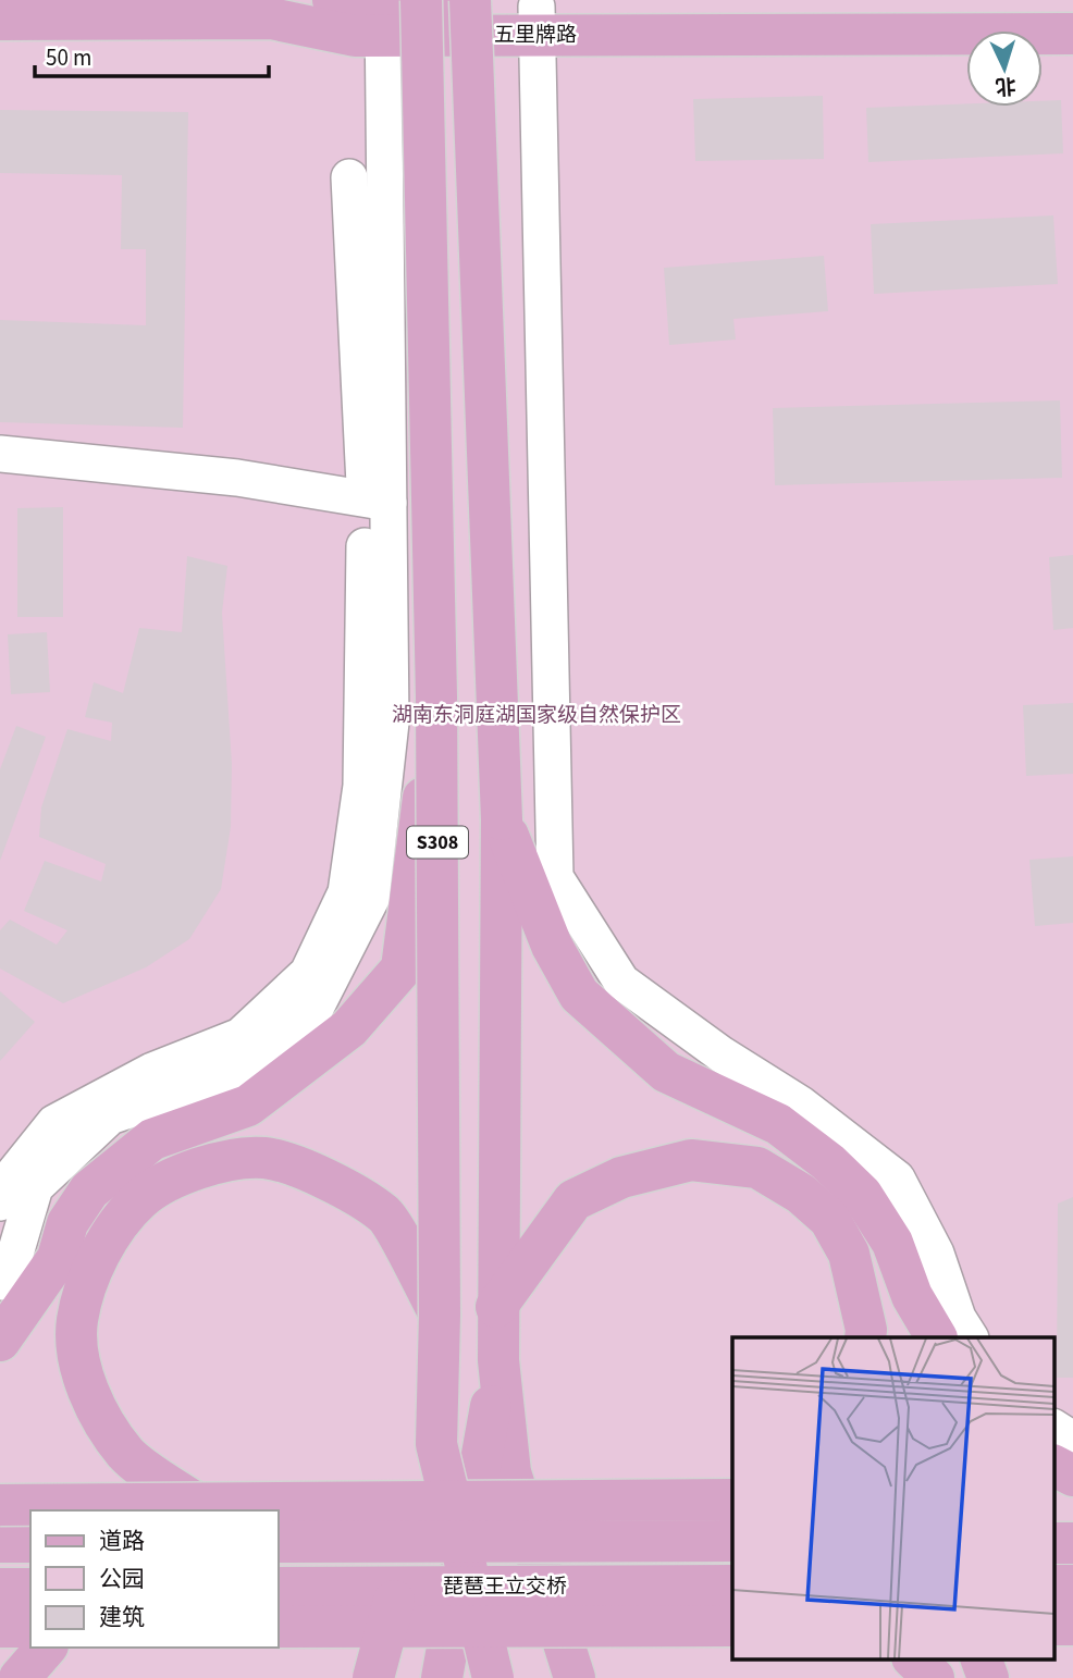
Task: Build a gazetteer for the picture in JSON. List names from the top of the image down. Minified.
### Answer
{"streets":{"main road":["五里牌路","S308","琵琶王立交桥"]},"crossings":[["五里牌路","S308"]],"parks":["湖南东洞庭湖国家级自然保护区"],"legend":["道路","公园","建筑"],"scale_bar":"50 m","north":"bottom"}
